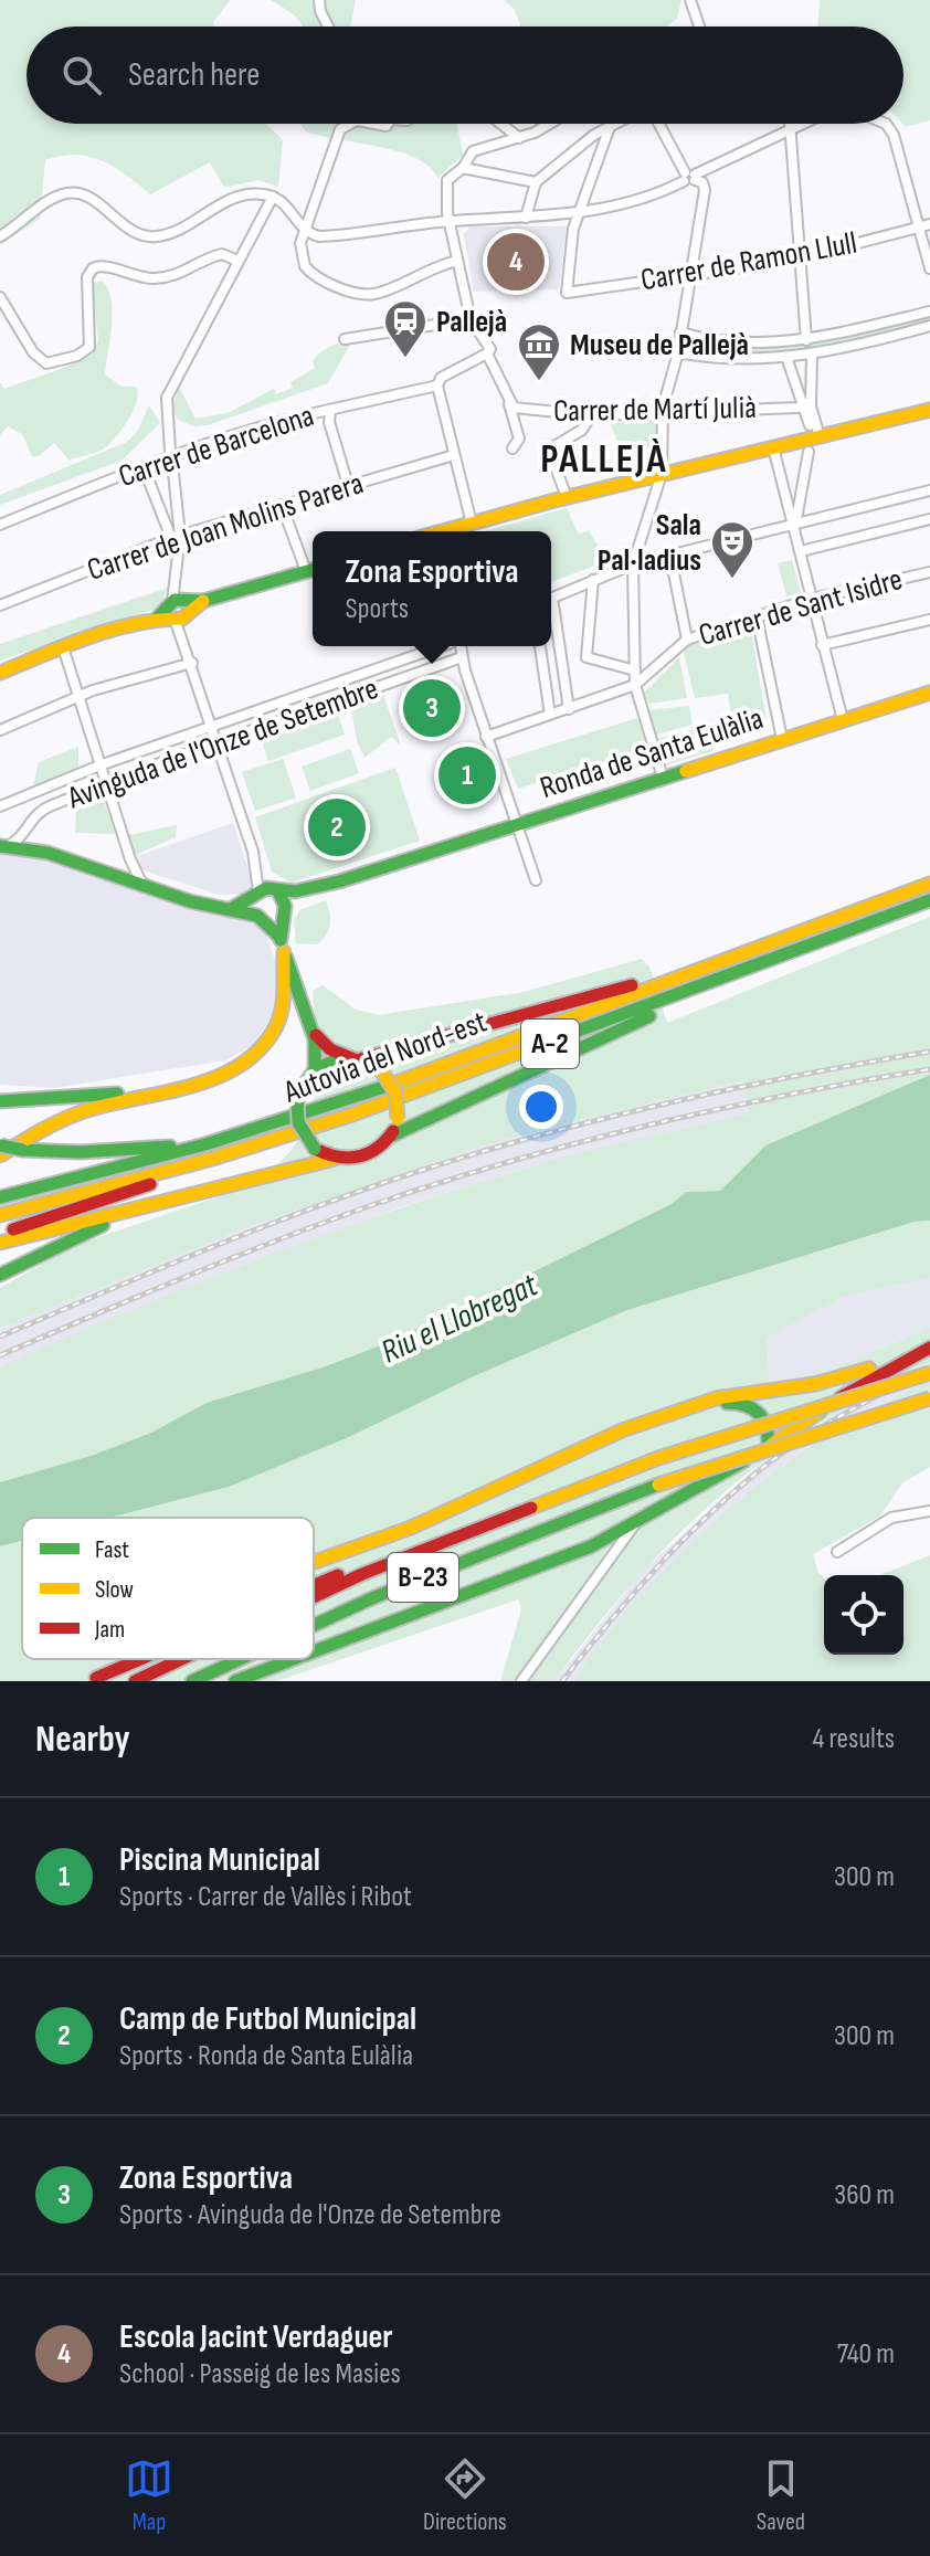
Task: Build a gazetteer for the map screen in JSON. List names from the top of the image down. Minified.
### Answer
{"streets":{"main road":["Ronda de Santa Eulàlia","A-2","Autovia del Nord-est","B-23"],"street":["Carrer de Ramon Llull","Carrer de Martí Julià","Carrer de Barcelona","Carrer de Joan Molins Parera","Carrer de Sant Isidre","Avinguda de l'Onze de Setembre"]},"crossings":[["Carrer de Martí Julià","Carrer de Barcelona"]],"districts":["PALLEJÀ"],"water":["Riu el Llobregat"],"places":{"station":["Pallejà"],"museum":["Museu de Pallejà"],"theatre":["Sala Pal·ladius"]},"legend":["Fast","Slow","Jam"],"page":{"search":"Search here","pins":["4","3","1","2"],"popup":["Zona Esportiva","Sports"],"heading":["Nearby","4 results"],"list":[{"mark":"1","name":"Piscina Municipal","note":"Sports · Carrer de Vallès i Ribot","value":"300 m"},{"mark":"2","name":"Camp de Futbol Municipal","note":"Sports · Ronda de Santa Eulàlia","value":"300 m"},{"mark":"3","name":"Zona Esportiva","note":"Sports · Avinguda de l'Onze de Setembre","value":"360 m"},{"mark":"4","name":"Escola Jacint Verdaguer","note":"School · Passeig de les Masies","value":"740 m"}],"nav":["Map","Directions","Saved"]}}
